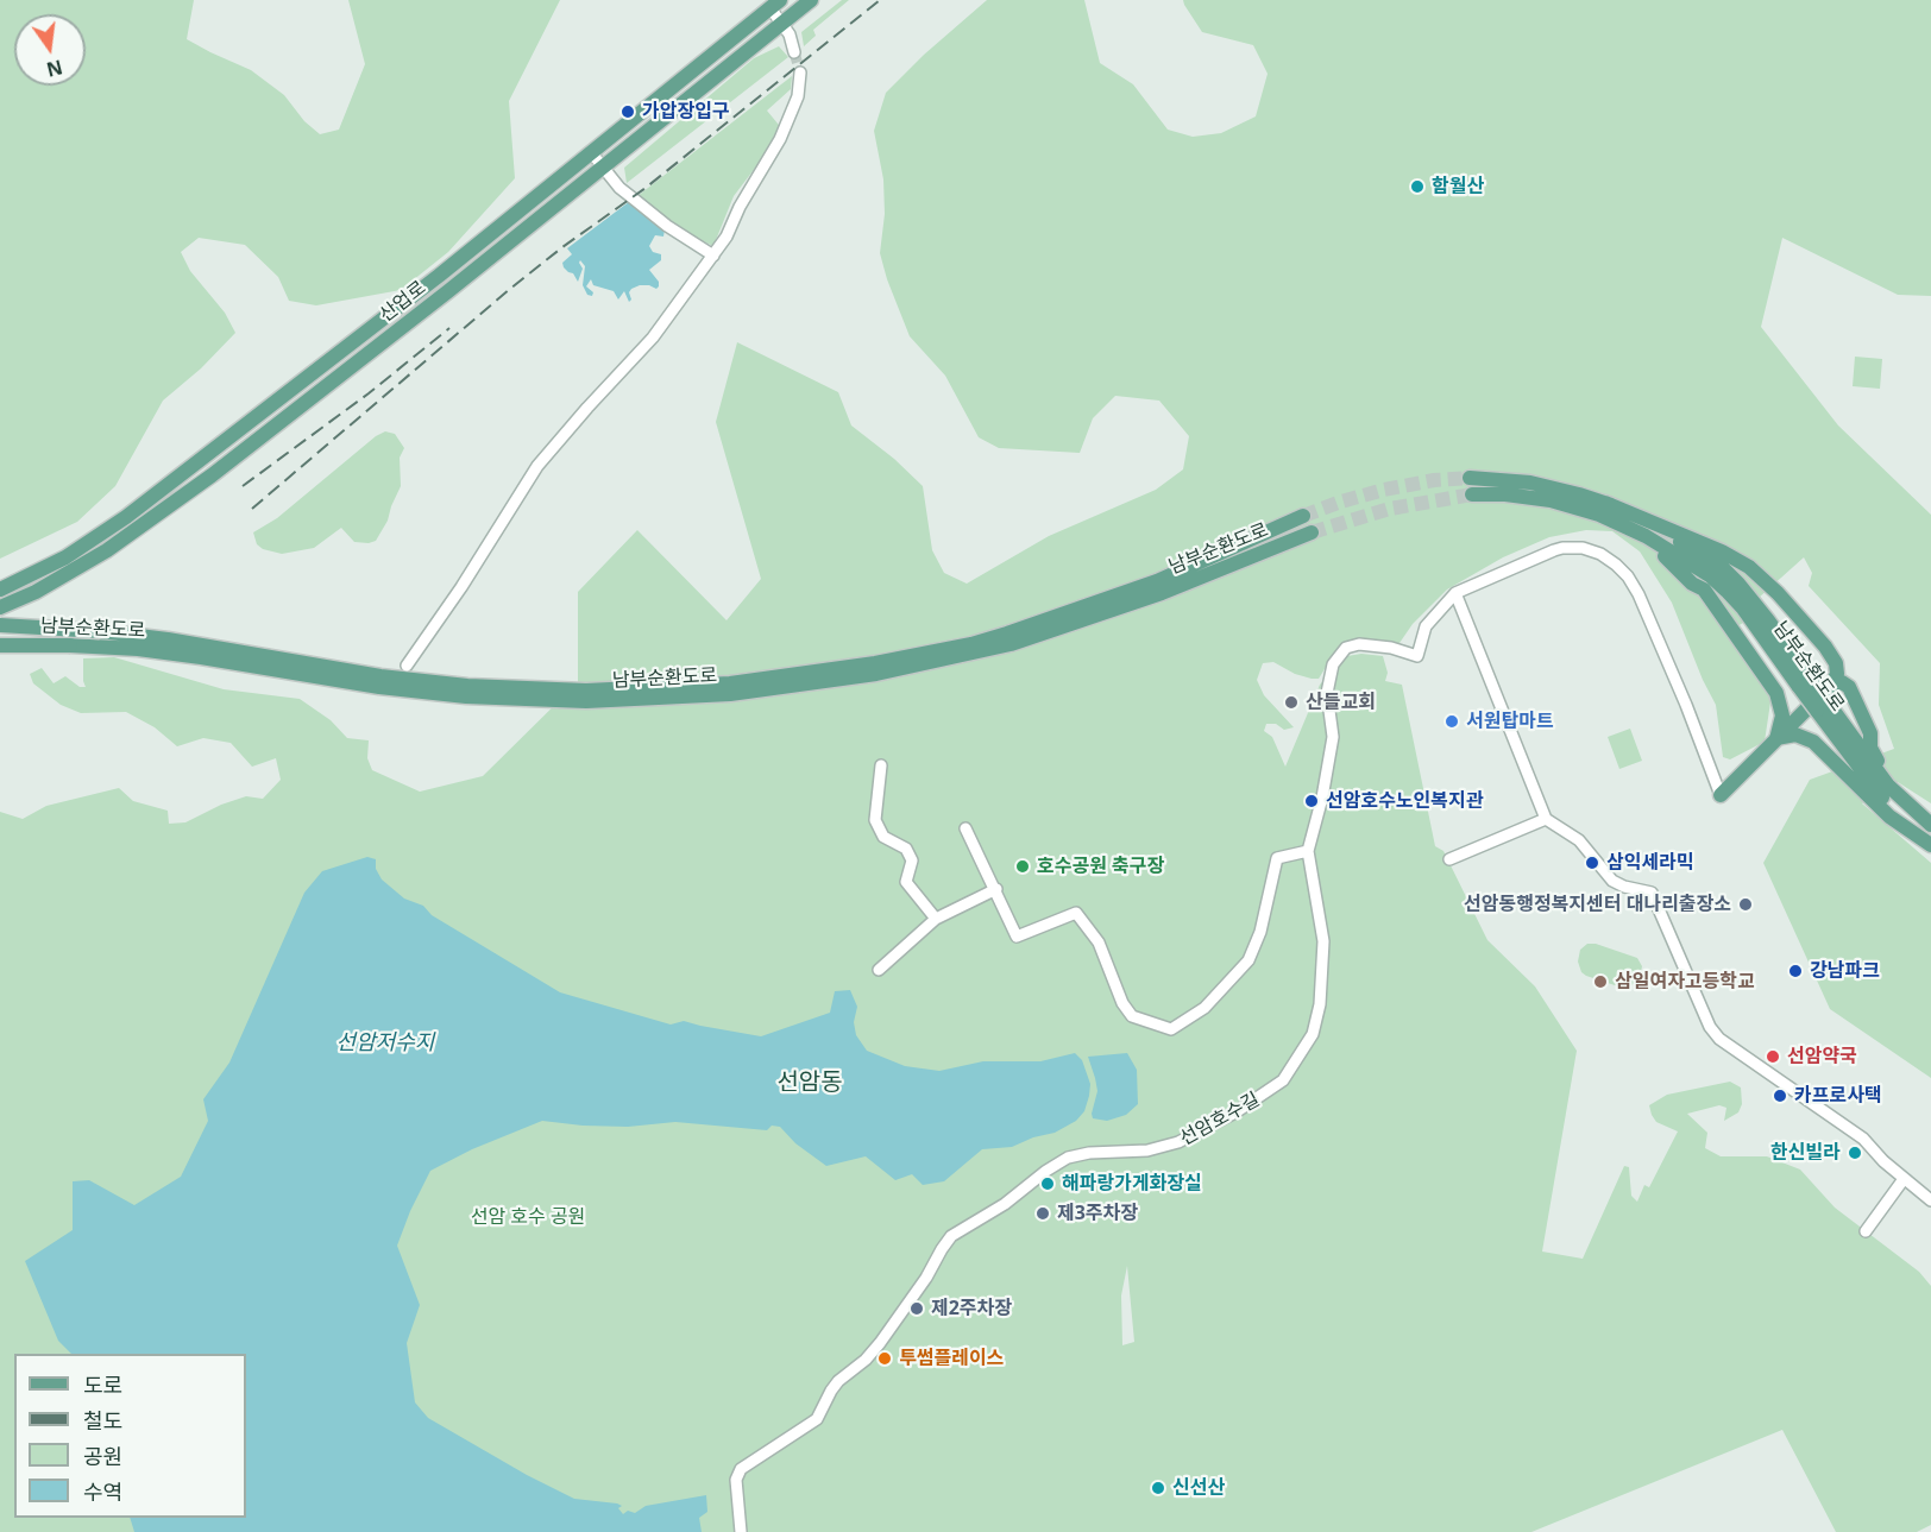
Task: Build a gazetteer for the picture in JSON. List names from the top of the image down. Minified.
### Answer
{"streets":{"main road":["산업로","남부순환도로"],"street":["선암호수길"]},"districts":["선암동"],"water":["선암저수지"],"parks":["선암 호수 공원"],"places":["가압장입구","함월산","산들교회","서원탑마트","선암호수노인복지관","삼익세라믹","호수공원 축구장","선암동행정복지센터 대나리출장소","강남파크","삼일여자고등학교","선암약국","카프로사택","한신빌라","해파랑가게화장실","제3주차장","제2주차장","투썸플레이스","신선산"],"legend":["도로","철도","공원","수역"],"north":"bottom"}
